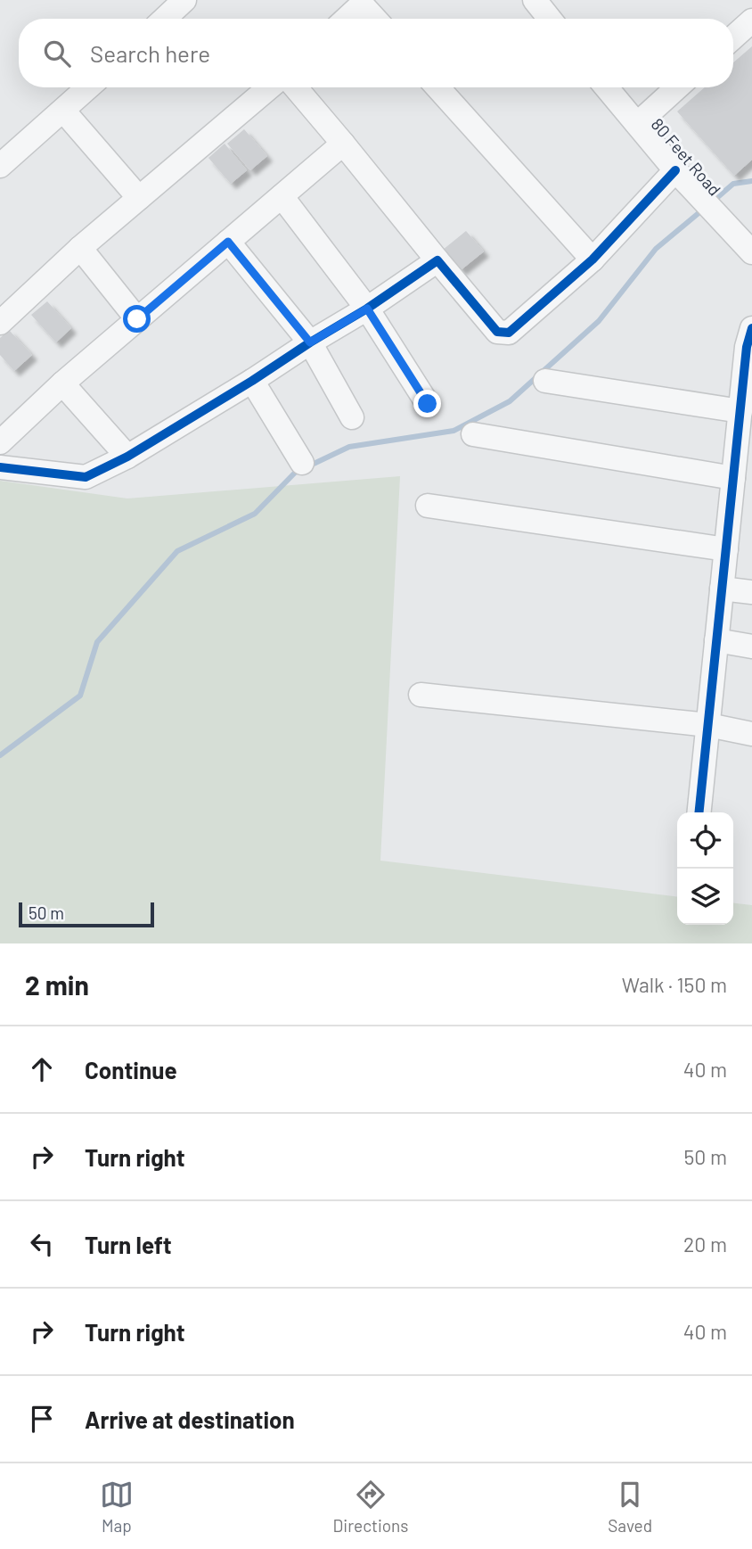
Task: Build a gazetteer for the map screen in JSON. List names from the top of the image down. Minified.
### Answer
{"streets":{"street":["80 Feet Road"]},"scale_bar":"50 m","page":{"search":"Search here","scale":"50 m","heading":["2 min","Walk · 150 m"],"list":[["Continue","40 m"],["Turn right","50 m"],["Turn left","20 m"],["Turn right","40 m"],"Arrive at destination"],"nav":["Map","Directions","Saved"]}}
